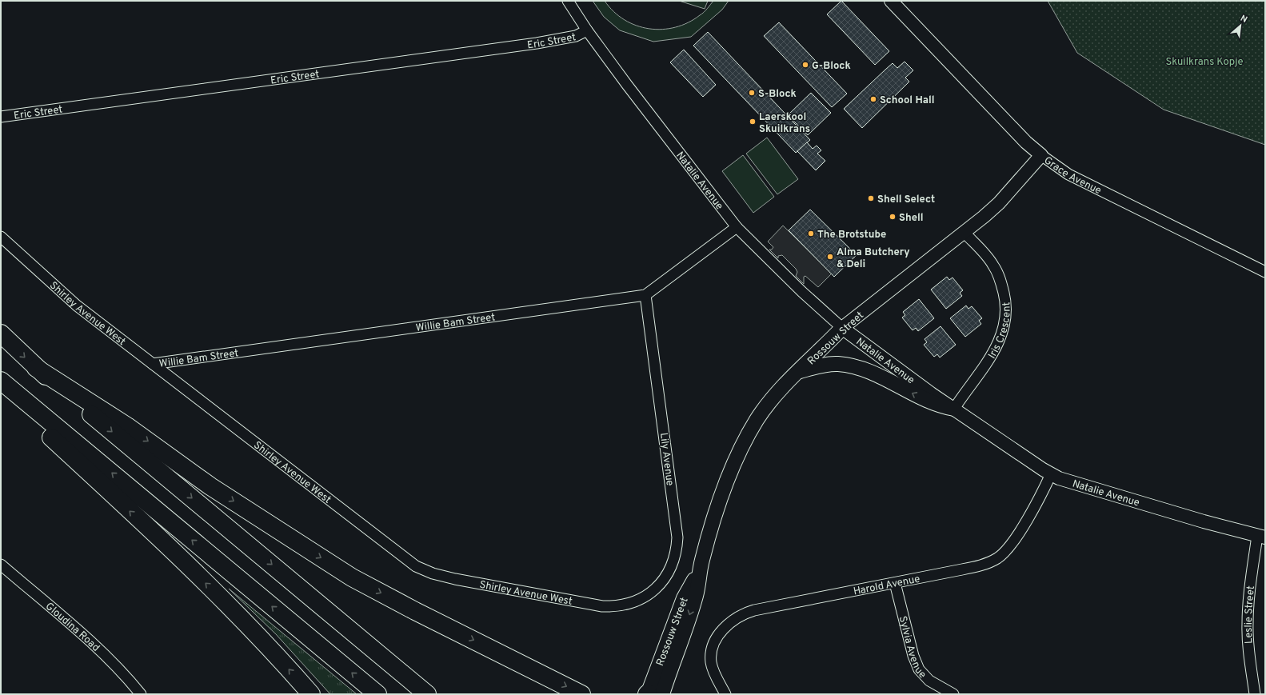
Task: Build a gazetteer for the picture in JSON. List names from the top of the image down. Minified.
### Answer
{"streets":{"main road":["Rossouw Street"],"street":["Eric Street","Grace Avenue","Natalie Avenue","Shirley Avenue West","Willie Bam Street","Iris Crescent","Lily Avenue","Harold Avenue","Leslie Street","Gloudina Road","Sylvia Avenue"]},"crossings":[["Eric Street","Natalie Avenue"],["Grace Avenue","Rossouw Street"],["Natalie Avenue","Willie Bam Street"],["Natalie Avenue","Iris Crescent"],["Natalie Avenue","Rossouw Street"],["Natalie Avenue","Harold Avenue"],["Natalie Avenue","Leslie Street"],["Shirley Avenue West","Willie Bam Street"],["Shirley Avenue West","Lily Avenue"],["Willie Bam Street","Lily Avenue"],["Iris Crescent","Rossouw Street"],["Harold Avenue","Sylvia Avenue"]],"parks":["Skuilkrans Kopje"],"places":["G-Block","S-Block","School Hall","Laerskool Skuilkrans","Shell Select","Shell","The Brotstube","Alma Butchery & Deli"],"north":"top right"}
